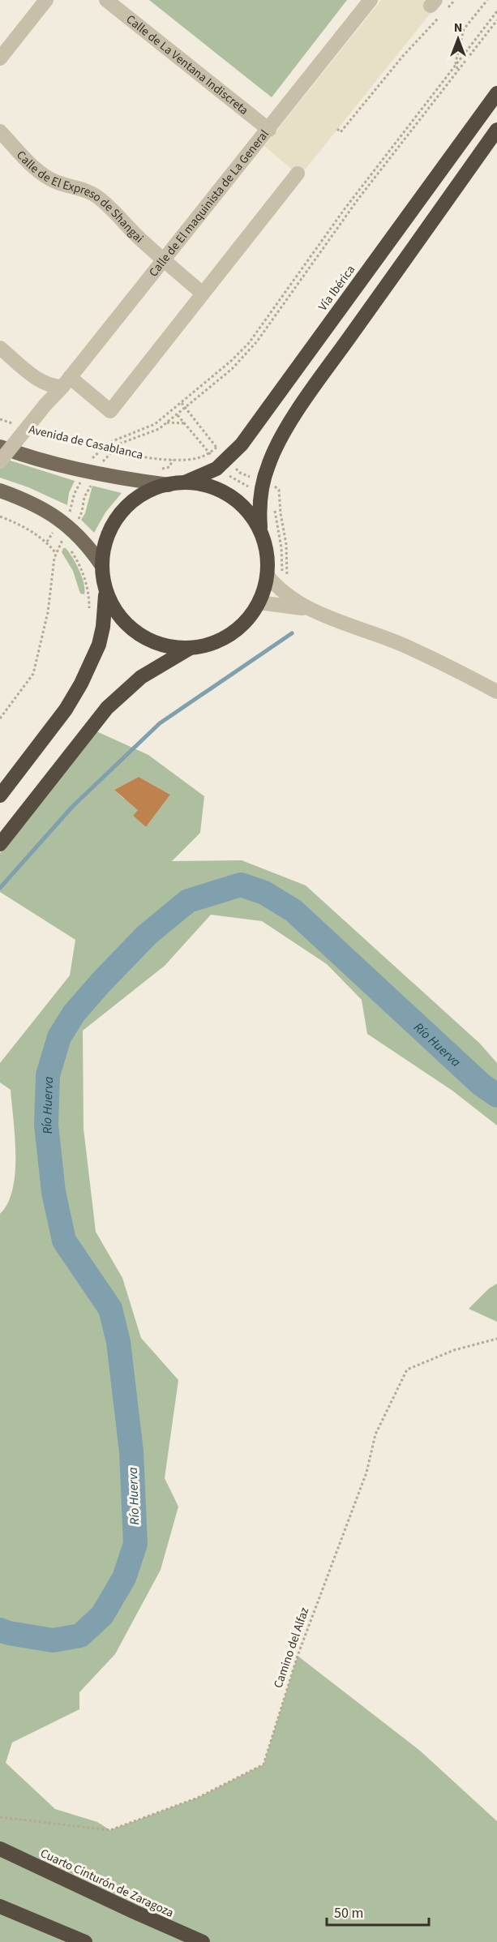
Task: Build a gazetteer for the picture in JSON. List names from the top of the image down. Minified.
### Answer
{"streets":{"highway":["Vía Ibérica","Cuarto Cinturón de Zaragoza"],"street":["Calle de La Ventana Indiscreta","Calle de El Expreso de Shangai","Calle de El maquinista de La General"],"path":["Avenida de Casablanca","Camino del Alfaz"]},"crossings":[["Calle de La Ventana Indiscreta","Calle de El maquinista de La General"],["Calle de El Expreso de Shangai","Calle de El maquinista de La General"]],"water":["Río Huerva"],"scale_bar":"50 m","north":"top"}
